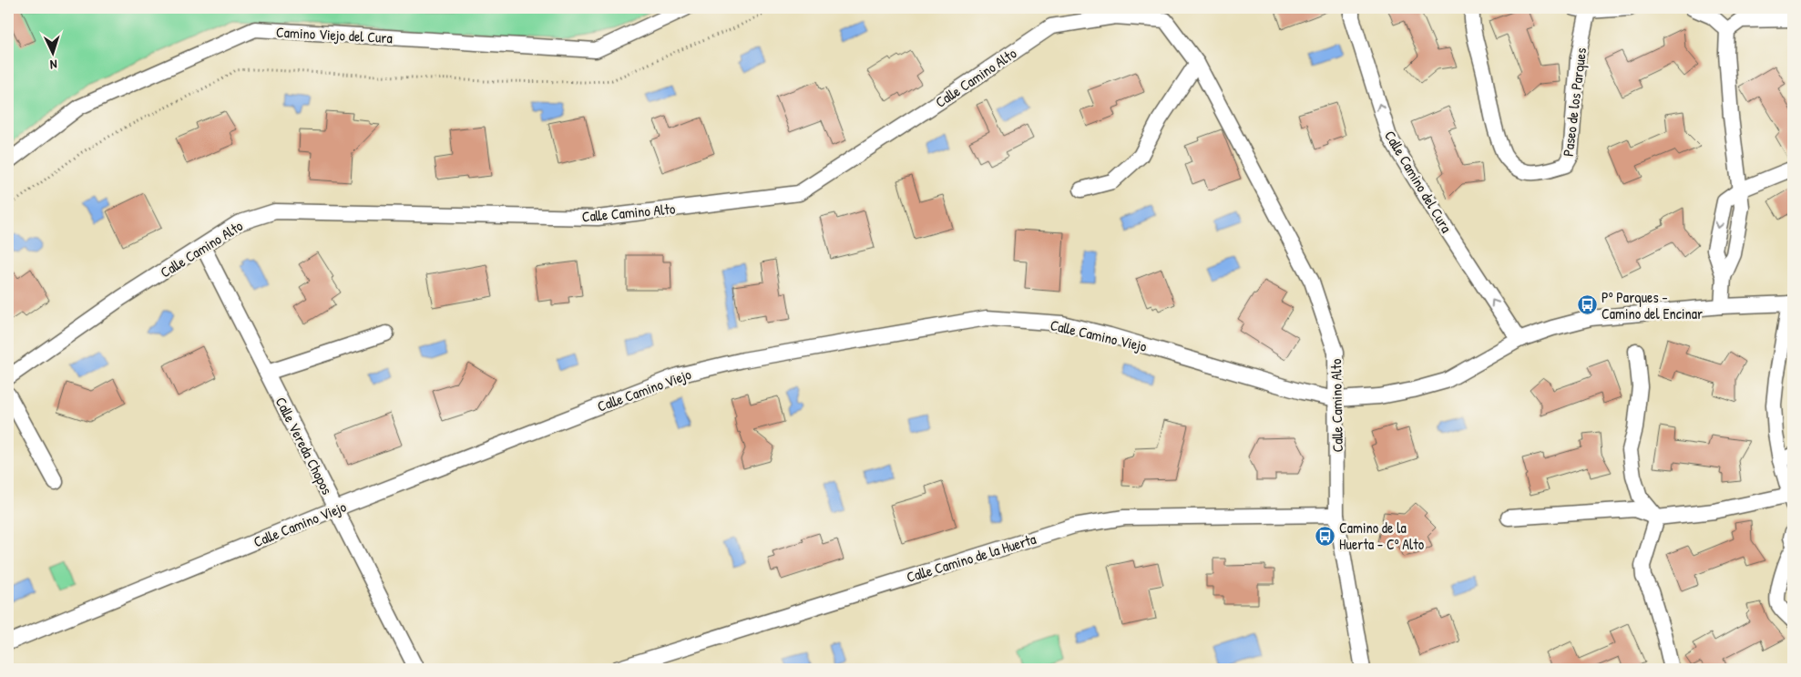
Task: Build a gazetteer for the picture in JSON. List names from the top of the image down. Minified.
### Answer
{"streets":{"street":["Camino Viejo del Cura","Calle Camino Alto","Paseo de los Parques","Calle Camino del Cura","Calle Camino Viejo","Calle Vereda Chopos","Calle Camino de la Huerta"]},"crossings":[["Calle Camino Alto","Calle Camino Viejo"],["Calle Camino Alto","Calle Vereda Chopos"],["Calle Camino Alto","Calle Camino de la Huerta"],["Calle Camino Viejo","Calle Vereda Chopos"]],"one_way":["Calle Camino del Cura"],"places":{"bus stop":["Pº Parques - Camino del Encinar","Camino de la Huerta - Cº Alto"]},"north":"bottom"}
